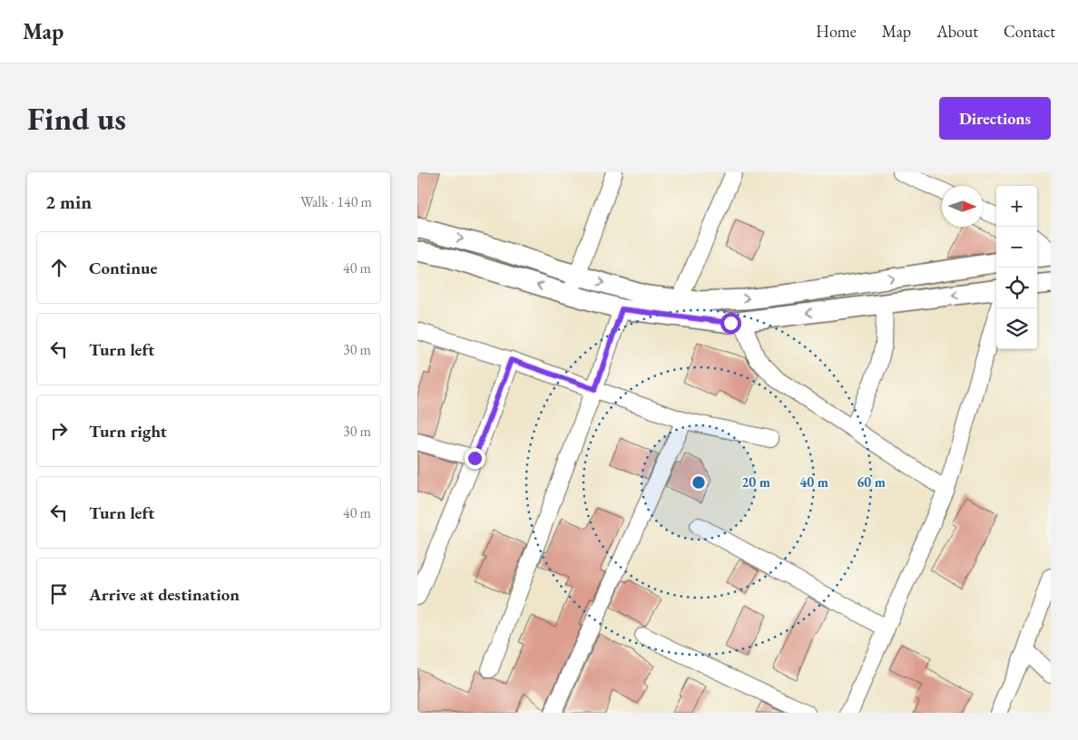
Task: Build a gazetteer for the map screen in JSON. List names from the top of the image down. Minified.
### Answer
{"north":"right","page":{"header":"Map","nav":["Home","Map","About","Contact"],"buttons":"Directions","title":"Find us","heading":["2 min","Walk · 140 m"],"map_buttons":["+","−"],"list":[["Continue","40 m"],["Turn left","30 m"],["Turn right","30 m"],["Turn left","40 m"],"Arrive at destination"]},"rings":["20 m","40 m","60 m"]}
